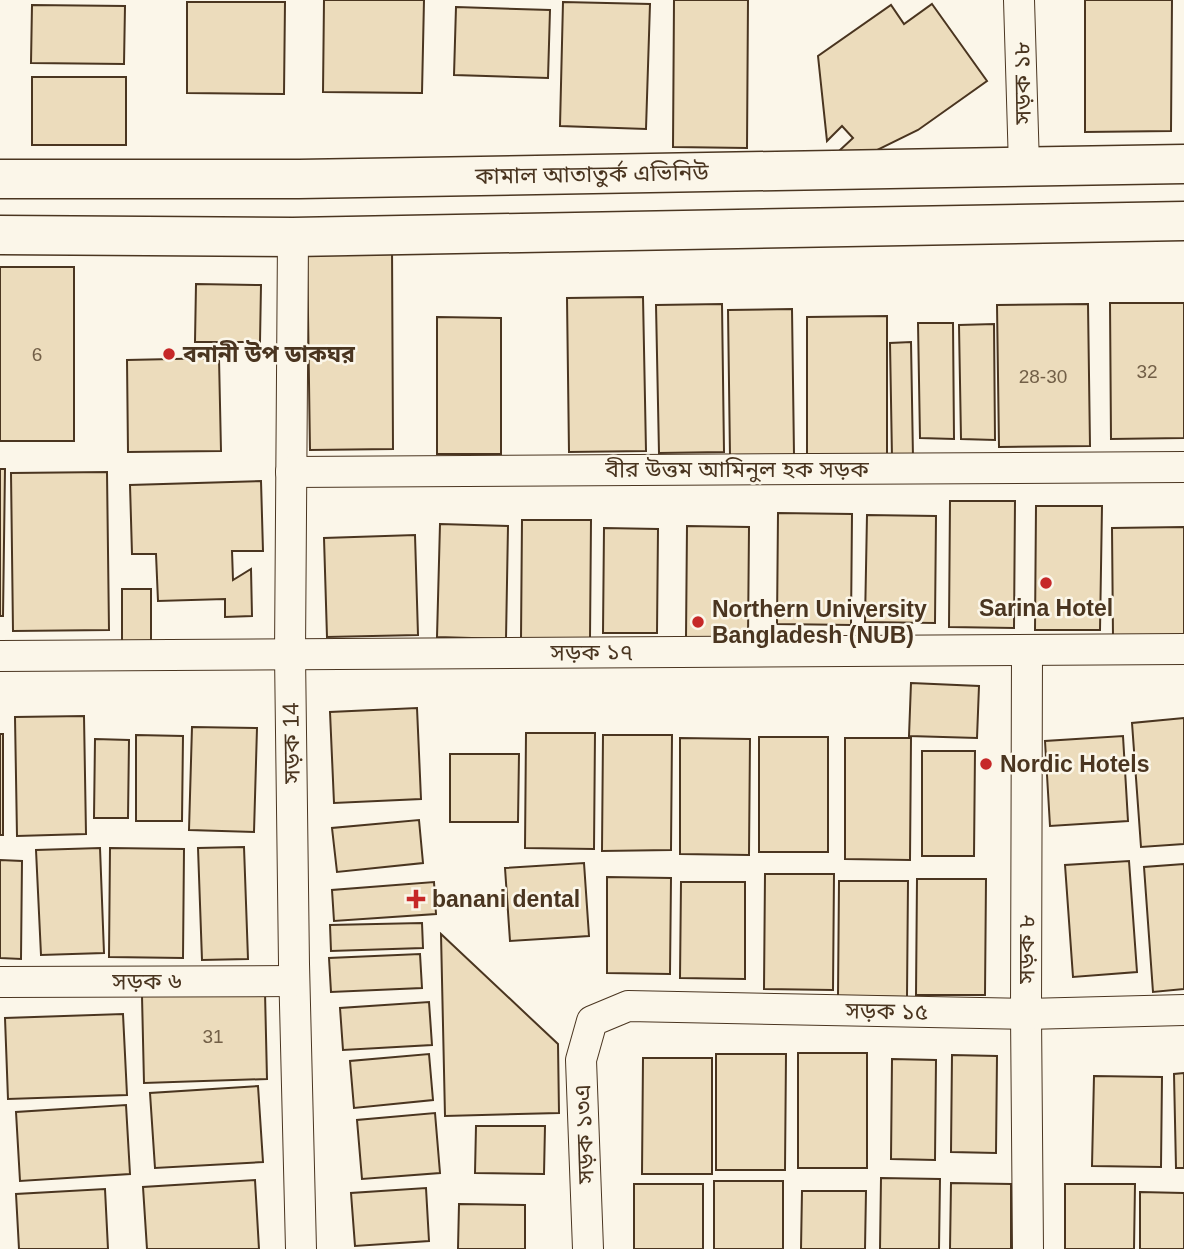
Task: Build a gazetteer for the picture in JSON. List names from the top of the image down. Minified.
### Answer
{"streets":{"main road":["কামাল আতাতুর্ক এভিনিউ"],"street":["সড়ক ১৮","বীর উত্তম আমিনুল হক সড়ক","সড়ক ১৭","সড়ক 14","সড়ক ৮","সড়ক ৬","সড়ক ১৫","সড়ক ১৩এ"]},"crossings":[["সড়ক ১৮","কামাল আতাতুর্ক এভিনিউ"],["বীর উত্তম আমিনুল হক সড়ক","সড়ক 14"],["সড়ক ১৭","সড়ক 14"],["সড়ক ১৭","সড়ক ৮"],["সড়ক 14","সড়ক ৬"],["সড়ক ৮","সড়ক ১৫"],["সড়ক ১৫","সড়ক ১৩এ"]],"places":{"other":["বনানী উপ ডাকঘর","Sarina Hotel","Northern University Bangladesh (NUB)","Nordic Hotels"],"health":["banani dental"]},"house_numbers":["6","32","28-30","31"]}
